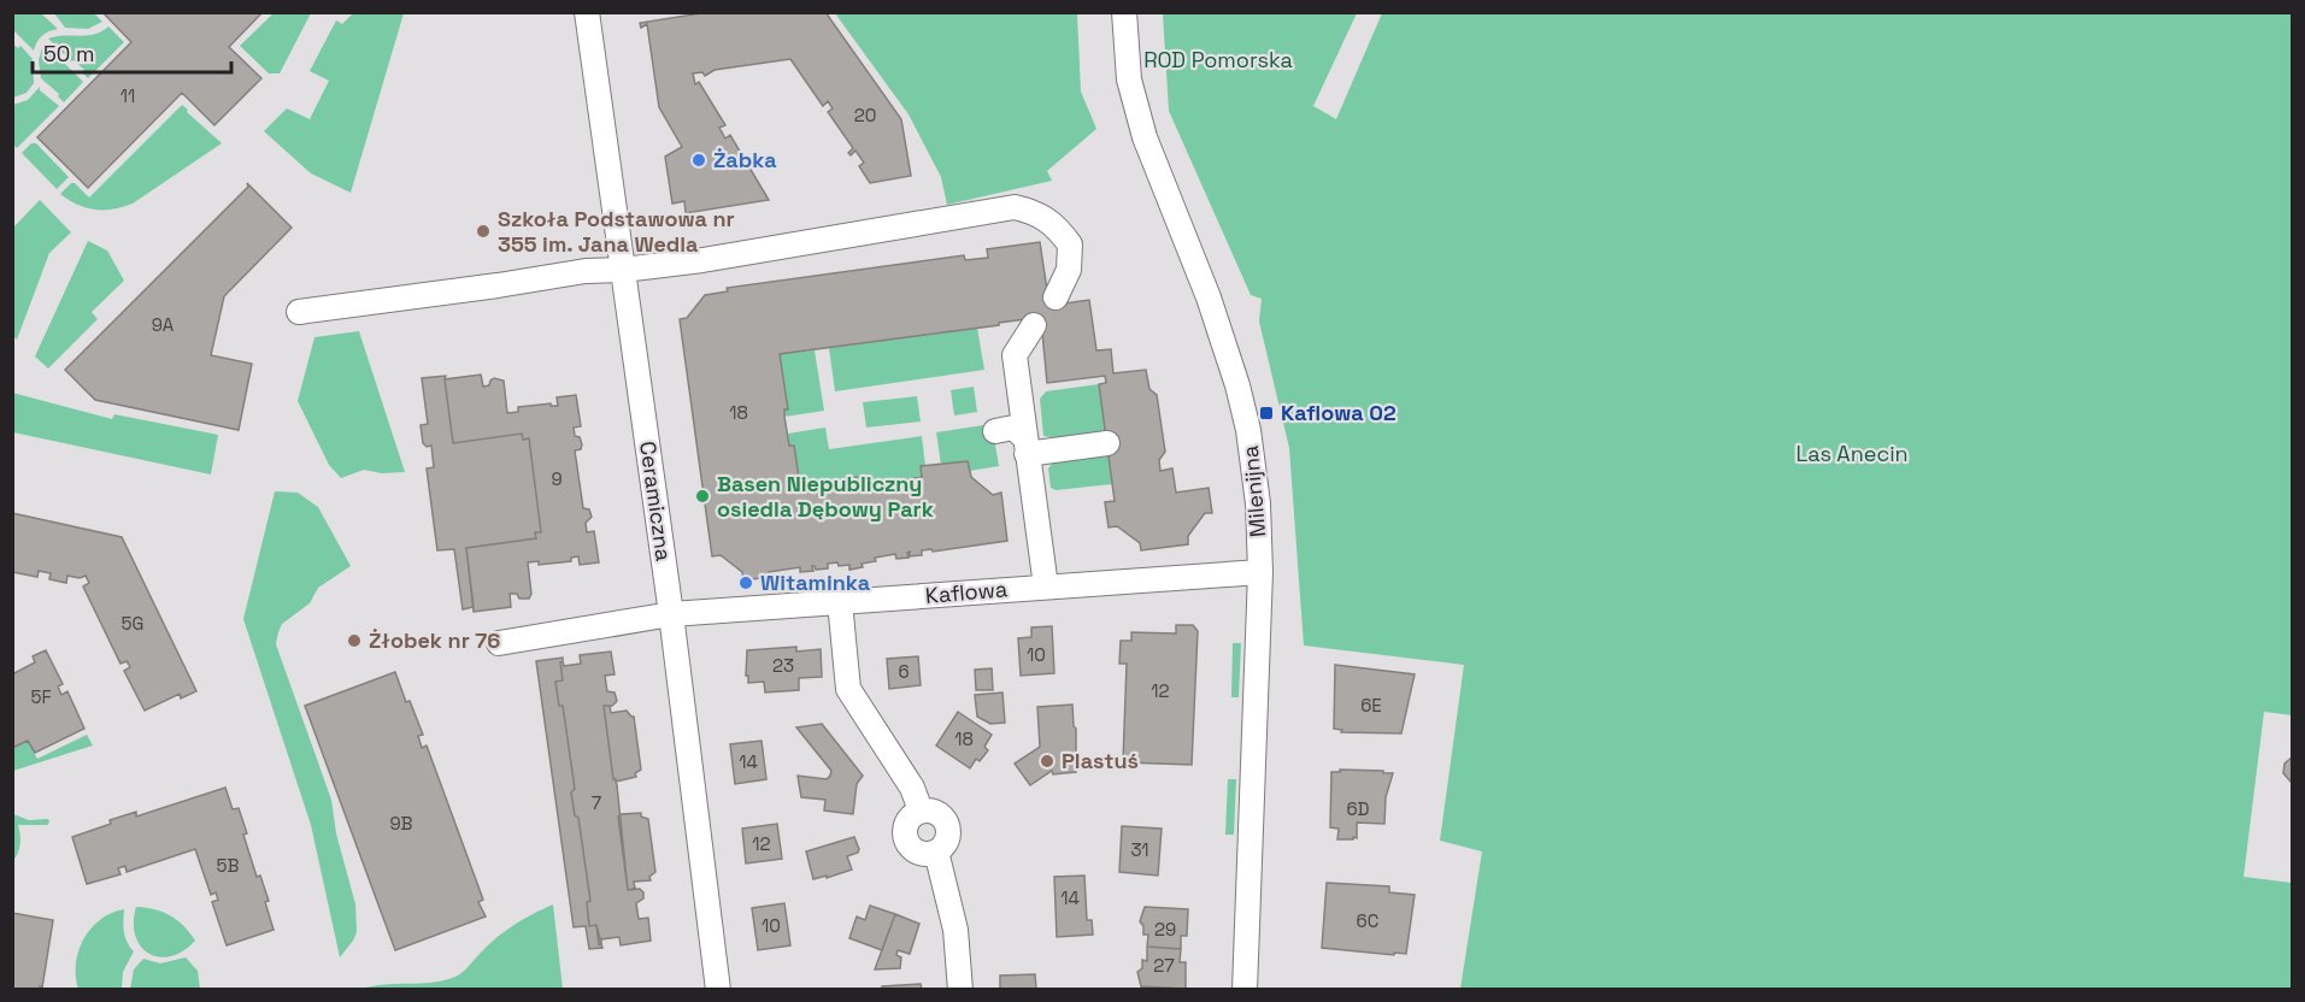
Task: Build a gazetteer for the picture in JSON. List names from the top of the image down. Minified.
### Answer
{"streets":{"street":["Milenijna","Ceramiczna","Kaflowa"]},"crossings":[["Milenijna","Kaflowa"],["Ceramiczna","Kaflowa"]],"parks":["ROD Pomorska","Las Anecin"],"places":{"other":["Żabka","Szkoła Podstawowa nr 355 im. Jana Wedla","Basen Niepubliczny osiedla Dębowy Park","Witaminka","Żłobek nr 76","Plastuś"],"transit":["Kaflowa 02"]},"house_numbers":["11","20","9A","18","9","5G","10","23","6","12","5F","6E","18","14","7","6D","9B","12","31","5B","14","6C","10","29","27"],"scale_bar":"50 m"}
